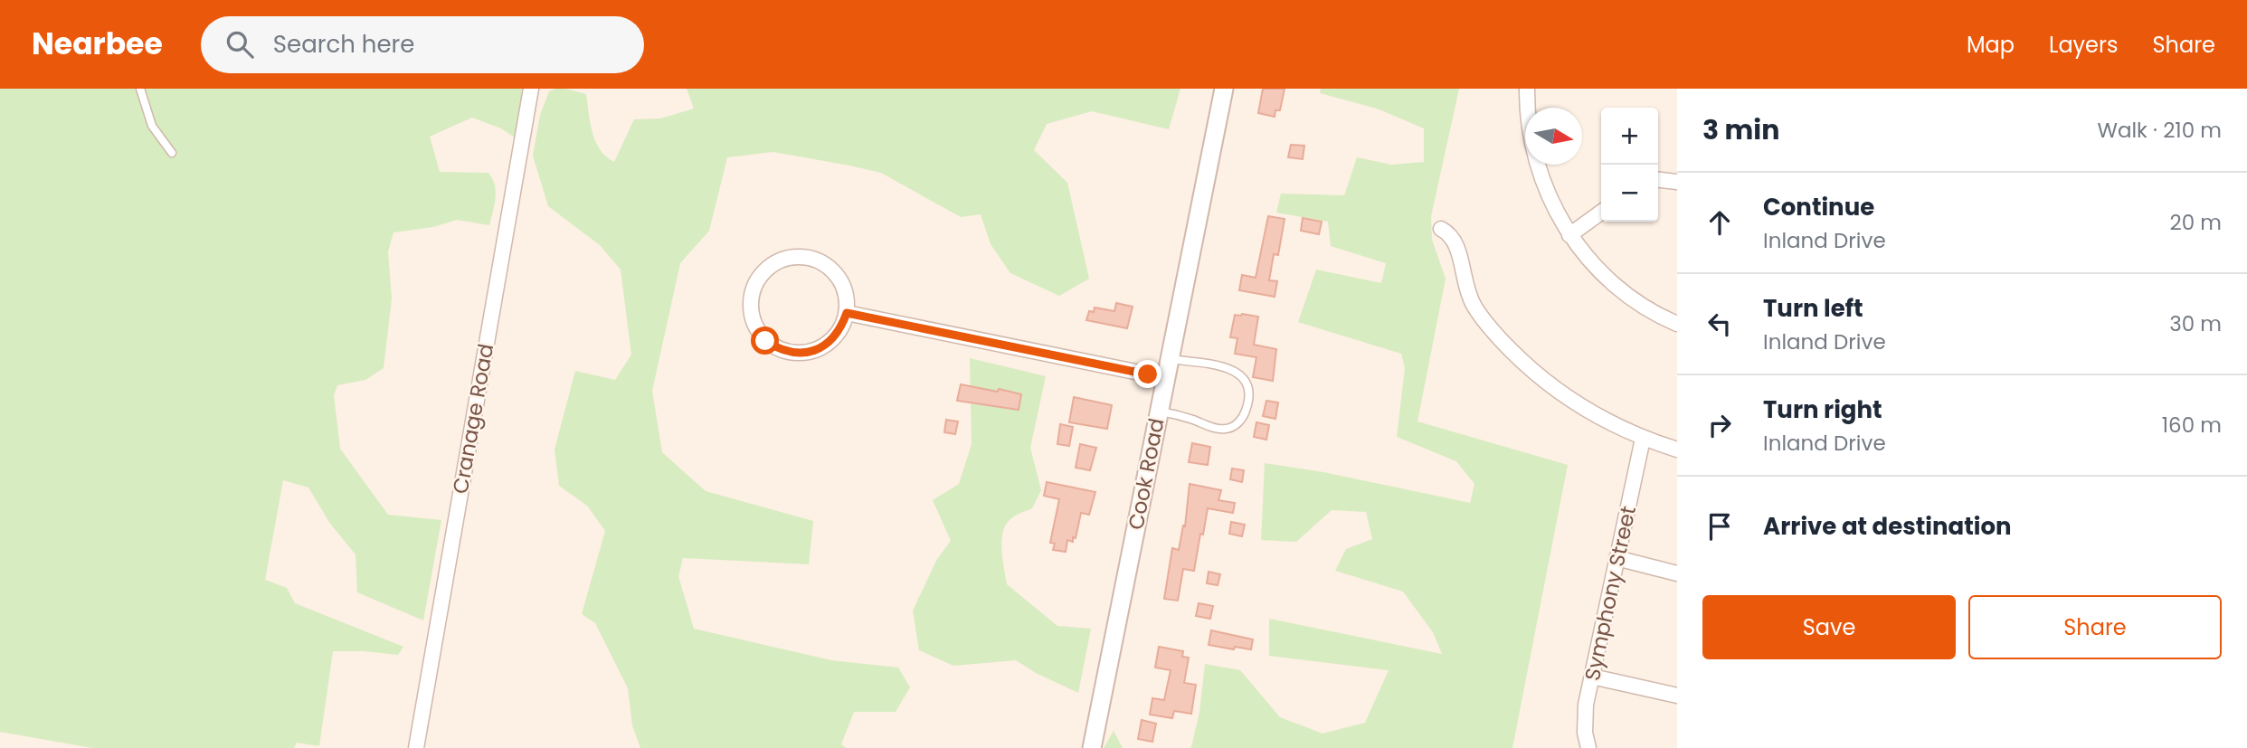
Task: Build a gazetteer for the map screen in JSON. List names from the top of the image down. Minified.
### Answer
{"streets":{"street":["Cranage Road","Cook Road","Symphony Street"]},"north":"right","page":{"header":"Nearbee","search":"Search here","nav":["Map","Layers","Share"],"heading":["3 min","Walk · 210 m"],"map_buttons":["+","−"],"list":[["Continue","Inland Drive","20 m"],["Turn left","Inland Drive","30 m"],["Turn right","Inland Drive","160 m"],"Arrive at destination"],"buttons":["Save","Share"]}}
